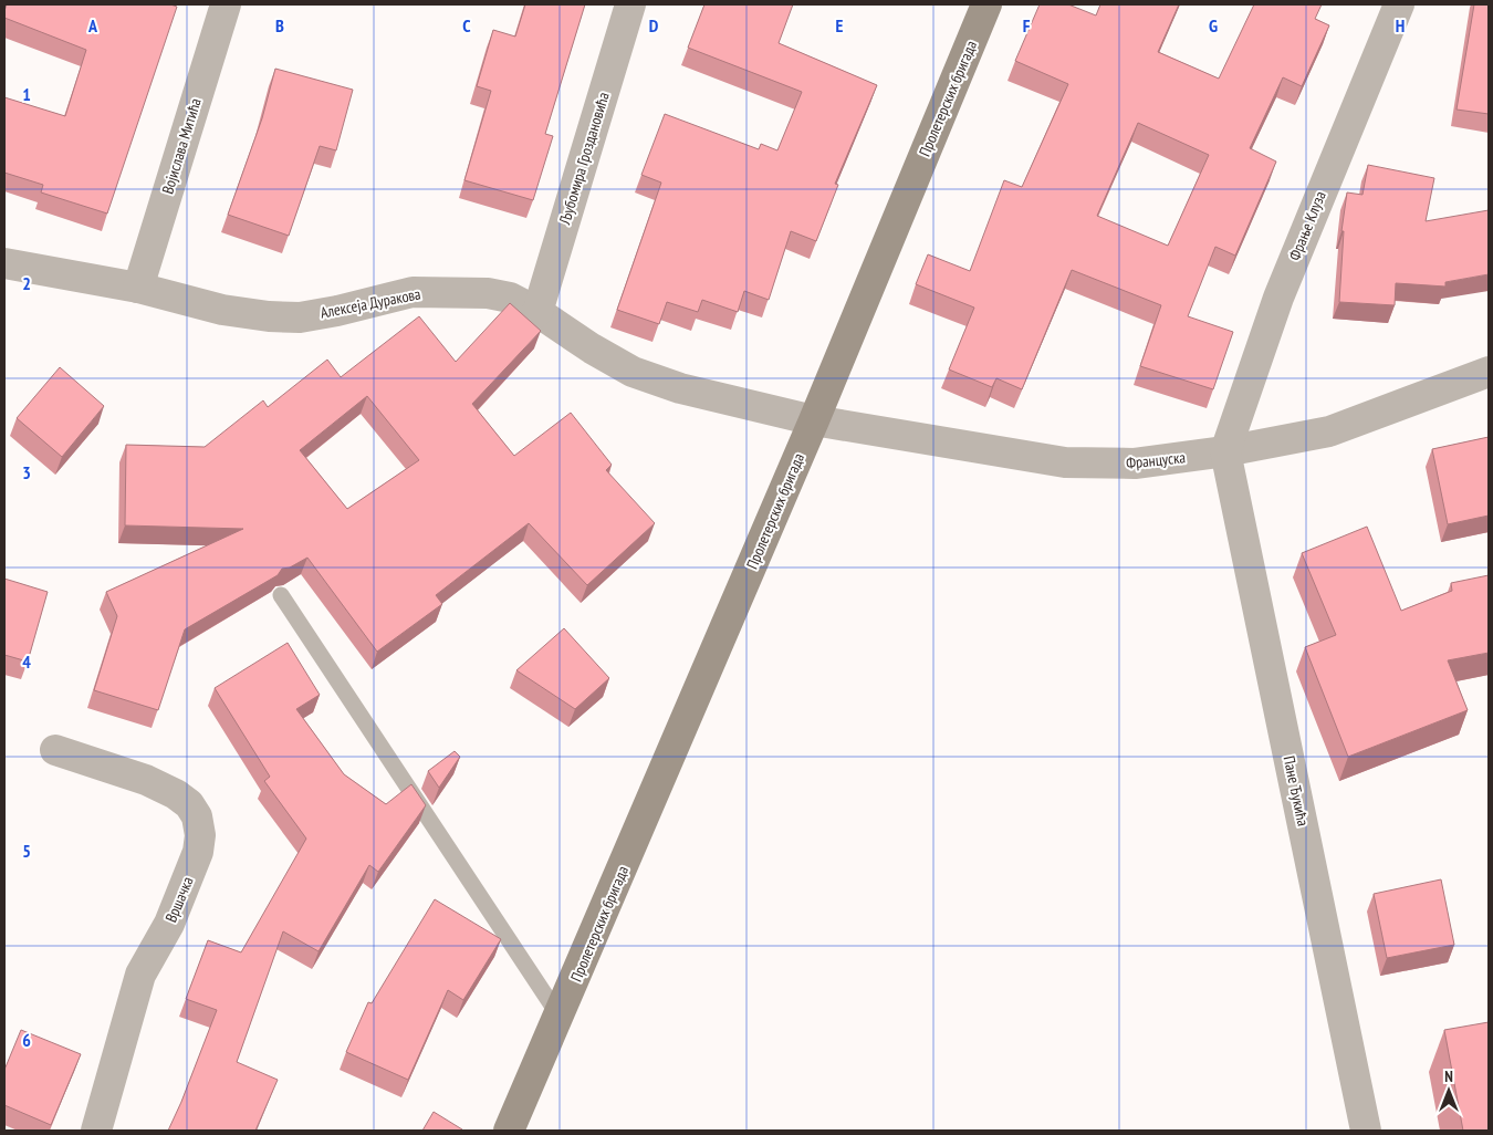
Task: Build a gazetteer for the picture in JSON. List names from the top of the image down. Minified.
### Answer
{"streets":{"street":["Пролетерских бригада","Војислава Митића","Љубомира Гроздановића","Фрање Клуза","Алексеја Дуракова","Француска","Пане Ђукића","Вршачка"]},"crossings":[["Пролетерских бригада","Алексеја Дуракова"],["Пролетерских бригада","Француска"],["Војислава Митића","Алексеја Дуракова"],["Љубомира Гроздановића","Алексеја Дуракова"],["Фрање Клуза","Француска"],["Фрање Клуза","Пане Ђукића"],["Алексеја Дуракова","Француска"],["Француска","Пане Ђукића"]],"north":"top","grid":{"columns":["A","B","C","D","E","F","G","H"],"rows":["1","2","3","4","5","6"]}}
